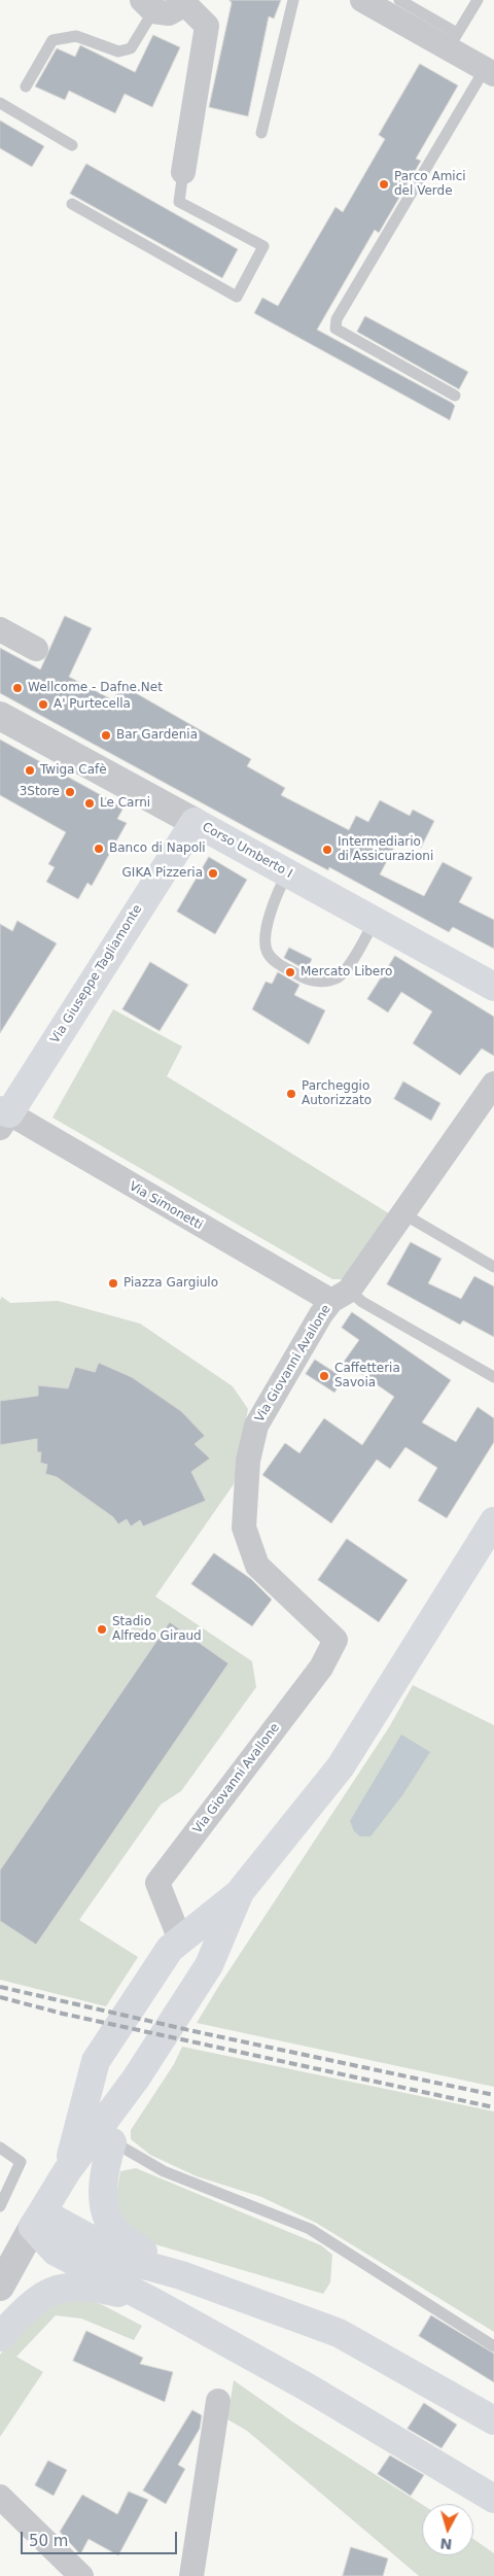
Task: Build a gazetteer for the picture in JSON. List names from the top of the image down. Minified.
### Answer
{"streets":{"main road":["Corso Umberto I","Via Giuseppe Tagliamonte"],"street":["Via Simonetti","Via Giovanni Avallone"]},"crossings":[["Corso Umberto I","Via Giuseppe Tagliamonte"],["Via Giuseppe Tagliamonte","Via Simonetti"],["Via Simonetti","Via Giovanni Avallone"]],"places":["Parco Amici del Verde","Wellcome - Dafne.Net","A' Purtecella","Bar Gardenia","Twiga Cafè","3Store","Le Carni","Banco di Napoli","Intermediario di Assicurazioni","GIKA Pizzeria","Mercato Libero","Parcheggio Autorizzato","Piazza Gargiulo","Caffetteria Savoia","Stadio Alfredo Giraud"],"scale_bar":"50 m","north":"bottom"}
